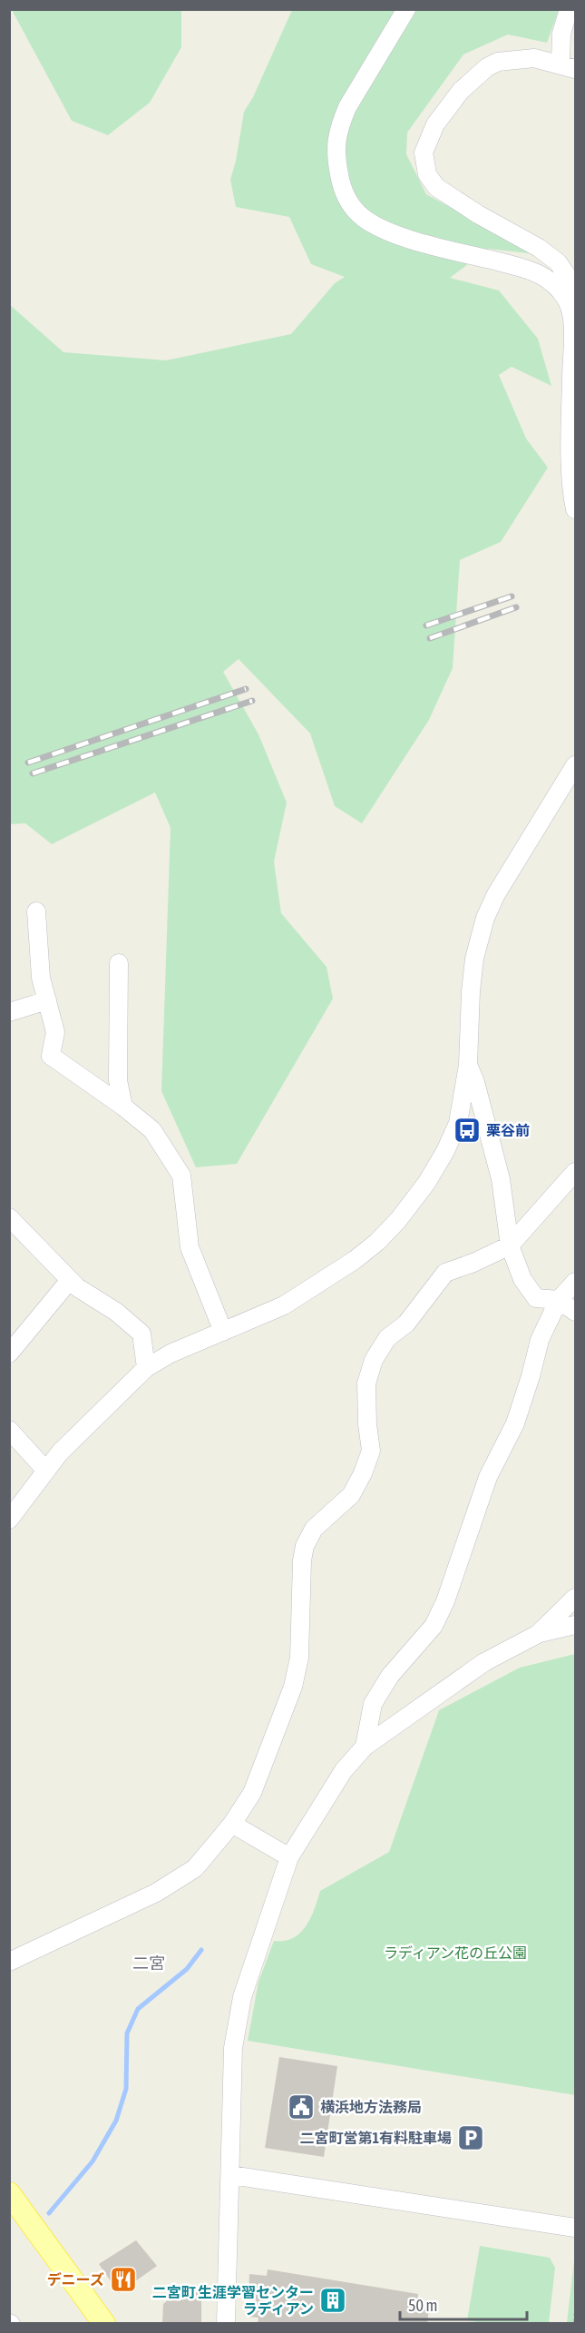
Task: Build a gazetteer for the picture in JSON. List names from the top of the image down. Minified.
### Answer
{"districts":["二宮"],"parks":["ラディアン花の丘公園"],"places":{"bus stop":["栗谷前"],"public building":["横浜地方法務局"],"parking":["二宮町営第1有料駐車場"],"restaurant":["デニーズ"],"building":["二宮町 生涯学習センター ラディアン"]},"scale_bar":"50 m"}
